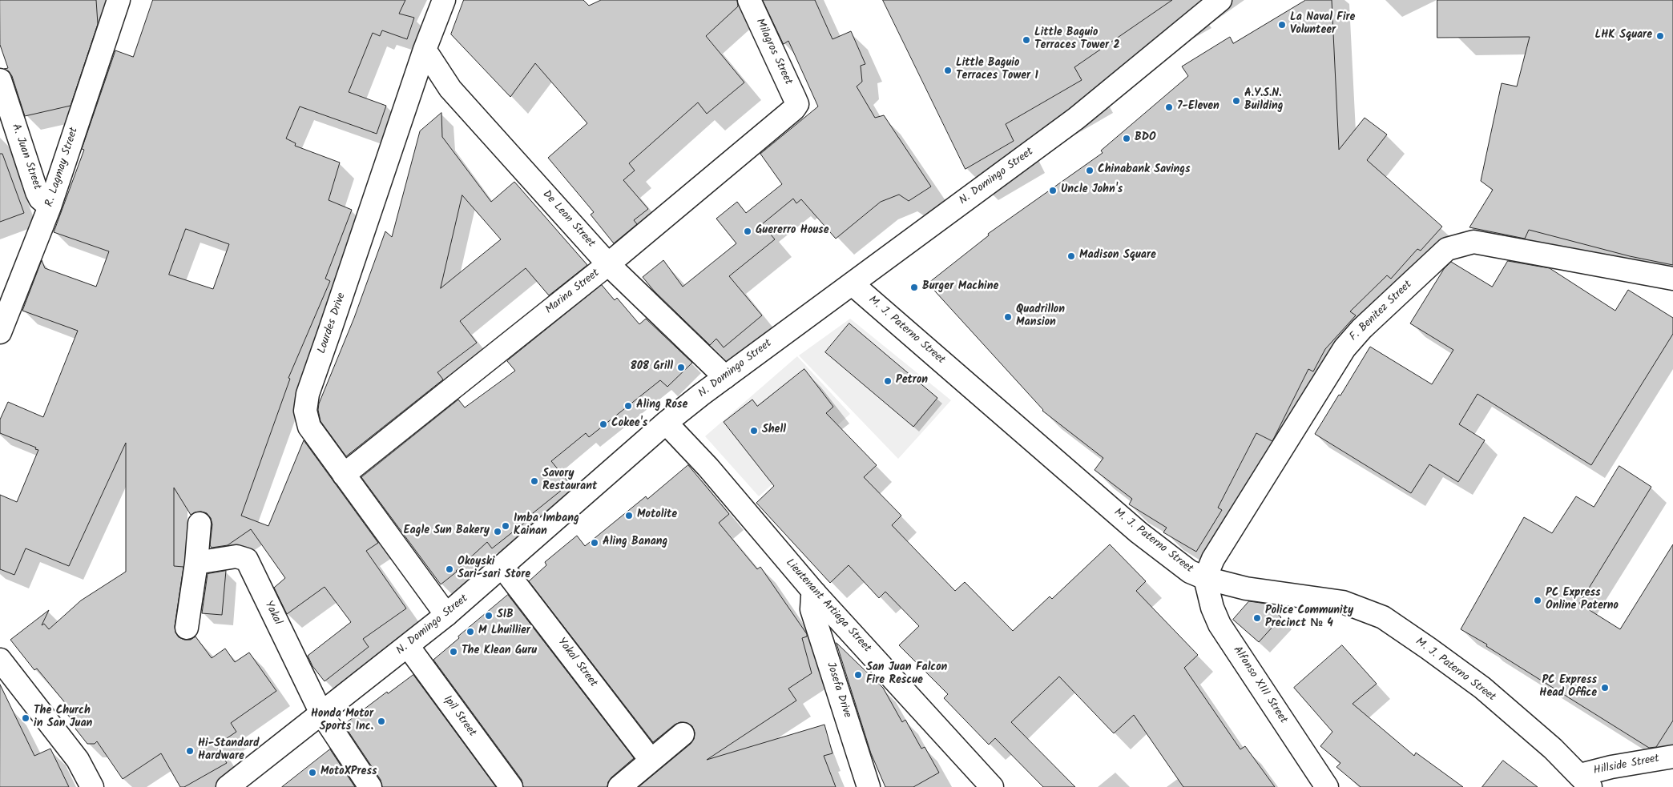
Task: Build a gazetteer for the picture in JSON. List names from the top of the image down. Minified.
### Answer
{"streets":{"street":["Milagros Street","A. Juan Street","R. Lagmay Street","N. Domingo Street","De Leon Street","Marina Street","F. Benitez Street","Lourdes Drive","M. J. Paterno Street","Lieutenant Artiaga Street","Yakal","Yakal Street","Alfonso XIII Street","Josefa Drive","Ipil Street","Hillside Street"]},"crossings":[["Milagros Street","Marina Street"],["A. Juan Street","R. Lagmay Street"],["N. Domingo Street","De Leon Street"],["N. Domingo Street","Lourdes Drive"],["N. Domingo Street","M. J. Paterno Street"],["N. Domingo Street","Lieutenant Artiaga Street"],["N. Domingo Street","Yakal"],["N. Domingo Street","Yakal Street"],["N. Domingo Street","Ipil Street"],["De Leon Street","Marina Street"],["De Leon Street","Lourdes Drive"],["Marina Street","Lourdes Drive"],["F. Benitez Street","M. J. Paterno Street"],["F. Benitez Street","Alfonso XIII Street"],["M. J. Paterno Street","Alfonso XIII Street"],["M. J. Paterno Street","Hillside Street"],["Lieutenant Artiaga Street","Josefa Drive"]],"places":["La Naval Fire Volunteer","LHK Square","Little Baguio Terraces Tower 2","Little Baguio Terraces Tower 1","A.Y.S.N. Building","7-Eleven","BDO","Chinabank Savings","Uncle John's","Guererro House","Madison Square","Burger Machine","Quadrillon Mansion","808 Grill","Petron","Aling Rose","Cokee's","Shell","Savory Restaurant","Motolite","Imba Imbang Kainan","Eagle Sun Bakery","Aling Banang","Okoyski Sari-sari Store","PC Express Online Paterno","SIB","Police Community Precinct № 4","M Lhuillier","The Klean Guru","San Juan Falcon Fire Rescue","PC Express Head Office","The Church in San Juan","Honda Motor Sports Inc.","Hi-Standard Hardware","MotoXPress"]}
